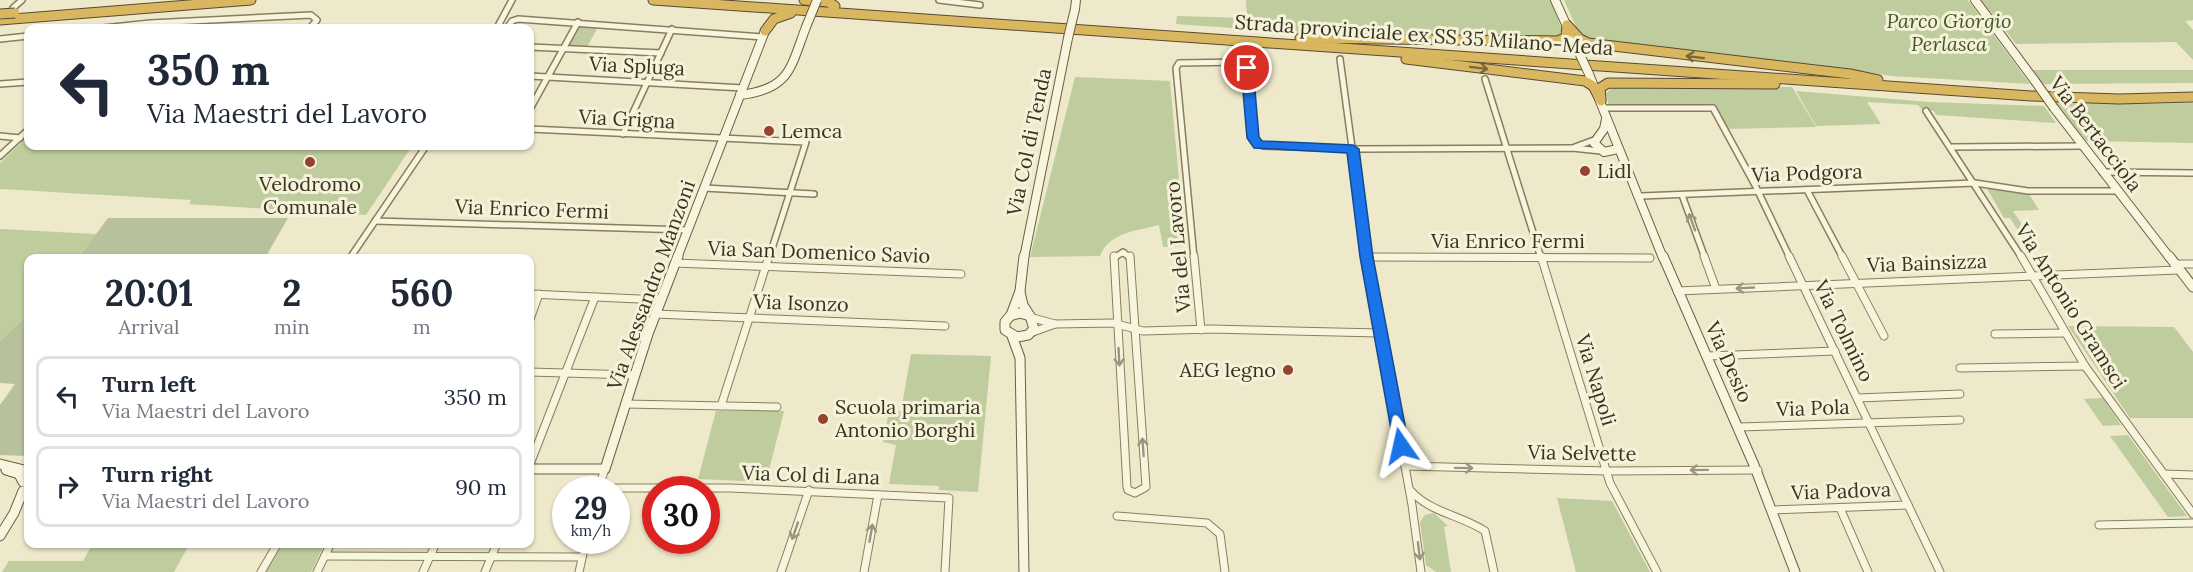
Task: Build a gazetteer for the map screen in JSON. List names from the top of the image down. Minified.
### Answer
{"streets":{"highway":["Strada provinciale ex SS 35 Milano-Meda"],"street":["Via Spluga","Via Grigna","Via Bertacciola","Via Col di Tenda","Via Podgora","Via Enrico Fermi","Via del Lavoro","Via San Domenico Savio","Via Bainsizza","Via Alessandro Manzoni","Via Isonzo","Via Antonio Gramsci","Via Tolmino","Via Desio","Via Napoli","Via Pola","Via Selvette","Via Col di Lana","Via Padova"]},"crossings":[["Via Spluga","Via Alessandro Manzoni"],["Via Grigna","Via Alessandro Manzoni"],["Via Bertacciola","Via Podgora"],["Via Bertacciola","Via Bainsizza"],["Via Podgora","Via Antonio Gramsci"],["Via Podgora","Via Tolmino"],["Via Podgora","Via Desio"],["Via Enrico Fermi","Via Alessandro Manzoni"],["Via Enrico Fermi","Via Napoli"],["Via San Domenico Savio","Via Alessandro Manzoni"],["Via Bainsizza","Via Antonio Gramsci"],["Via Bainsizza","Via Tolmino"],["Via Bainsizza","Via Desio"],["Via Alessandro Manzoni","Via Isonzo"],["Via Tolmino","Via Pola"],["Via Tolmino","Via Padova"],["Via Desio","Via Pola"],["Via Desio","Via Selvette"],["Via Desio","Via Padova"],["Via Napoli","Via Selvette"]],"parks":["Parco Giorgio Perlasca"],"places":["Lemca","Velodromo Comunale","Lidl","AEG legno","Scuola primaria Antonio Borghi"],"page":{"turn":["350 m","Via Maestri del Lavoro"],"eta":["20:01","Arrival","2","min","560","m"],"list":[{"name":"Turn left","note":"Via Maestri del Lavoro","value":"350 m"},{"name":"Turn right","note":"Via Maestri del Lavoro","value":"90 m"}],"speed":"29 km/h","limit":"30"}}
